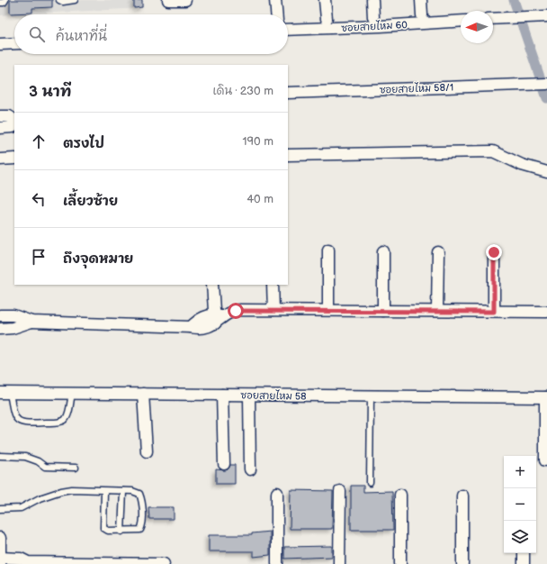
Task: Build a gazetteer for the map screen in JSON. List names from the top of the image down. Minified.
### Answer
{"streets":{"street":["ซอยสายไหม 60","ซอยสายไหม 58/1","ซอยสายไหม 58"]},"north":"left","page":{"search":"ค้นหาที่นี่","heading":["3 นาที","เดิน · 230 m"],"list":[["ตรงไป","190 m"],["เลี้ยวซ้าย","40 m"],"ถึงจุดหมาย"],"map_buttons":["+","−"]}}
